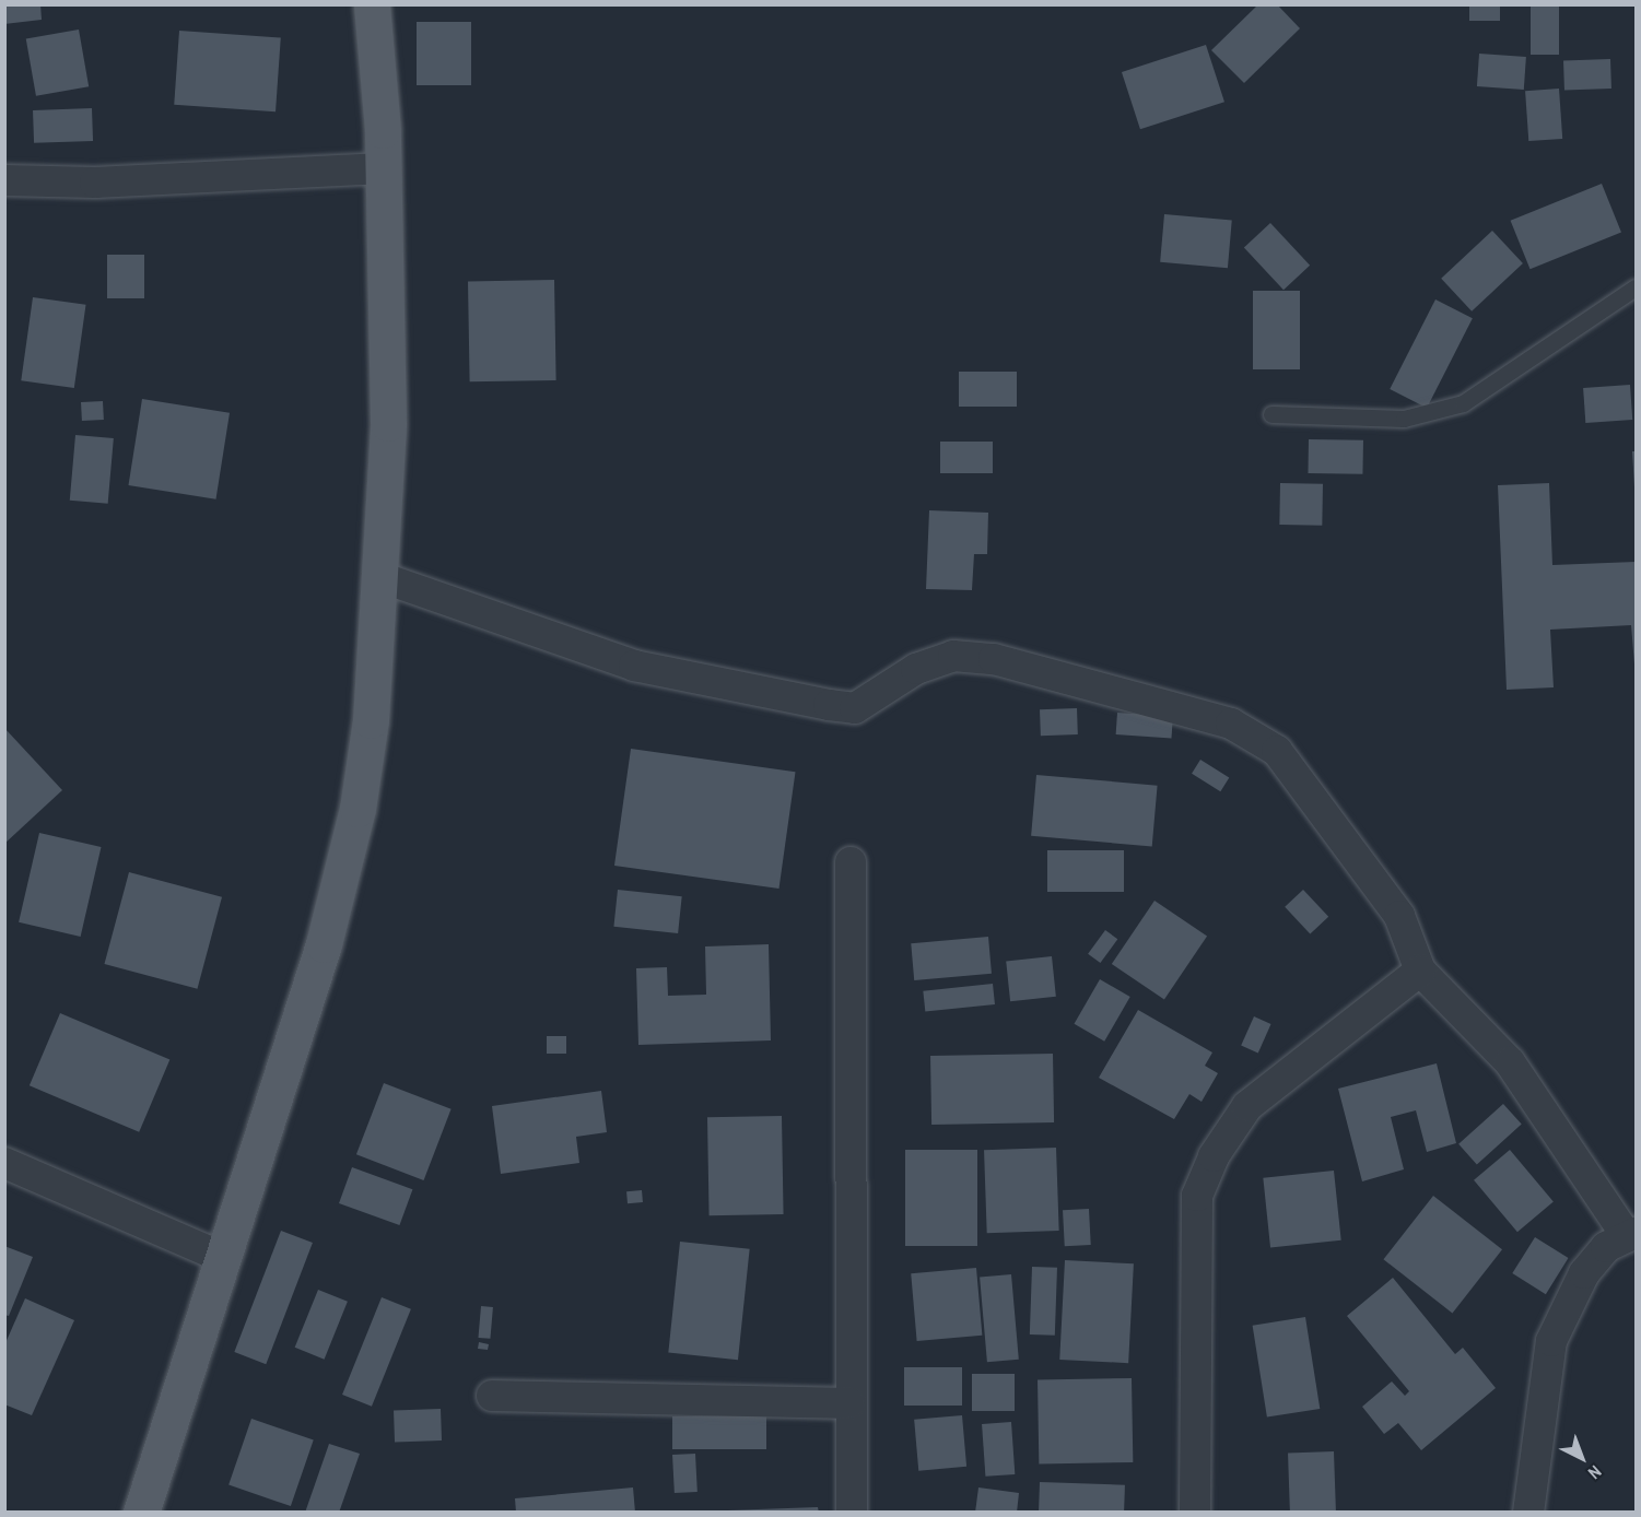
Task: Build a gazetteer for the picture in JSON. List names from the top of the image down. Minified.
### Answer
{"north":"bottom right"}
